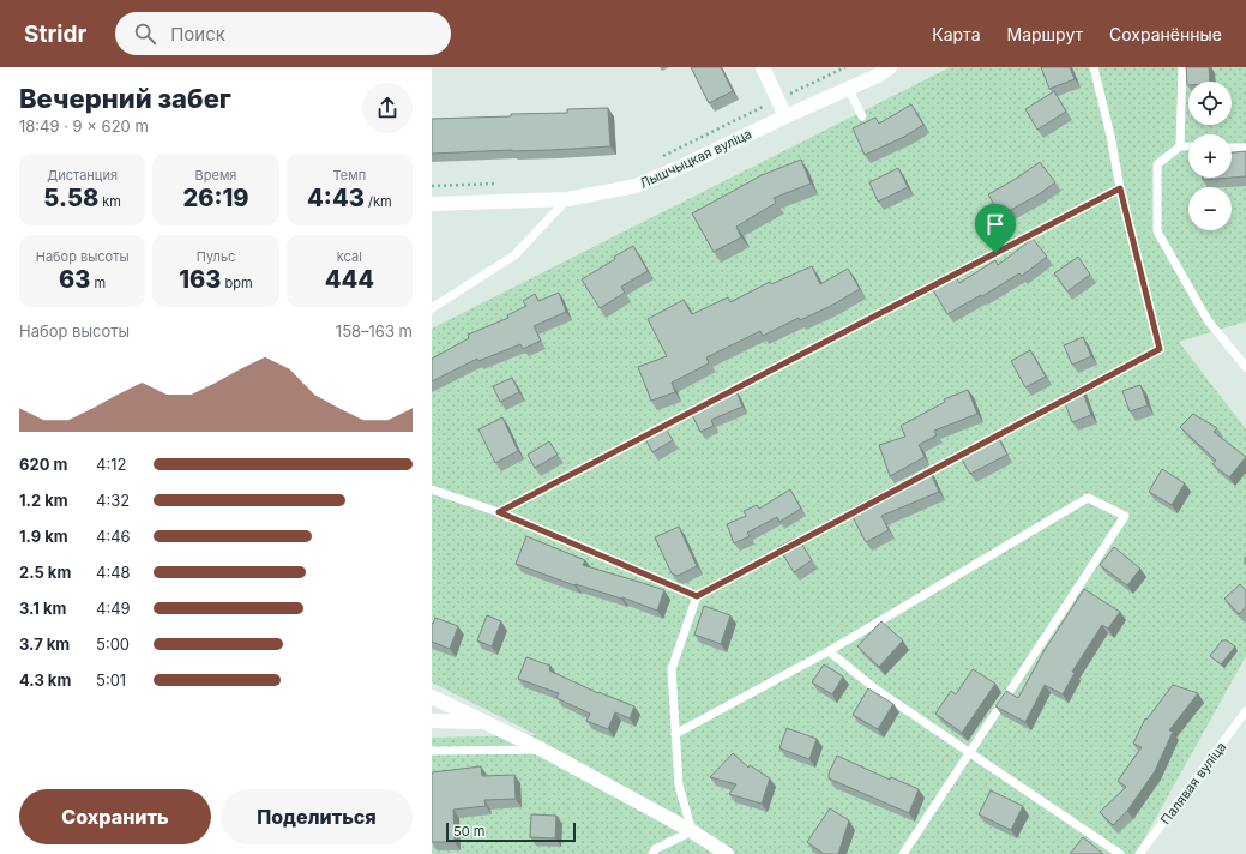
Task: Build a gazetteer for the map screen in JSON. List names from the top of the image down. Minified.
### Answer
{"streets":{"street":["Лышчыцкая вуліца"],"lane":["Палявая вуліца"]},"scale_bar":"50 m","page":{"header":"Stridr","search":"Поиск","nav":["Карта","Маршрут","Сохранённые"],"heading":["Вечерний забег","18:49 · 9 × 620 m"],"map_buttons":["+","−"],"stats":[["Дистанция","5.58 km"],["Время","26:19"],["Темп","4:43 /km"],["Набор высоты","63 m"],["Пульс","163 bpm"],["kcal","444"]],"chart":["Набор высоты","158–163 m"],"list":[{"name":"620 m","note":"4:12"},{"name":"1.2 km","note":"4:32"},{"name":"1.9 km","note":"4:46"},{"name":"2.5 km","note":"4:48"},{"name":"3.1 km","note":"4:49"},{"name":"3.7 km","note":"5:00"},{"name":"4.3 km","note":"5:01"}],"buttons":["Сохранить","Поделиться"],"scale":"50 m"}}
